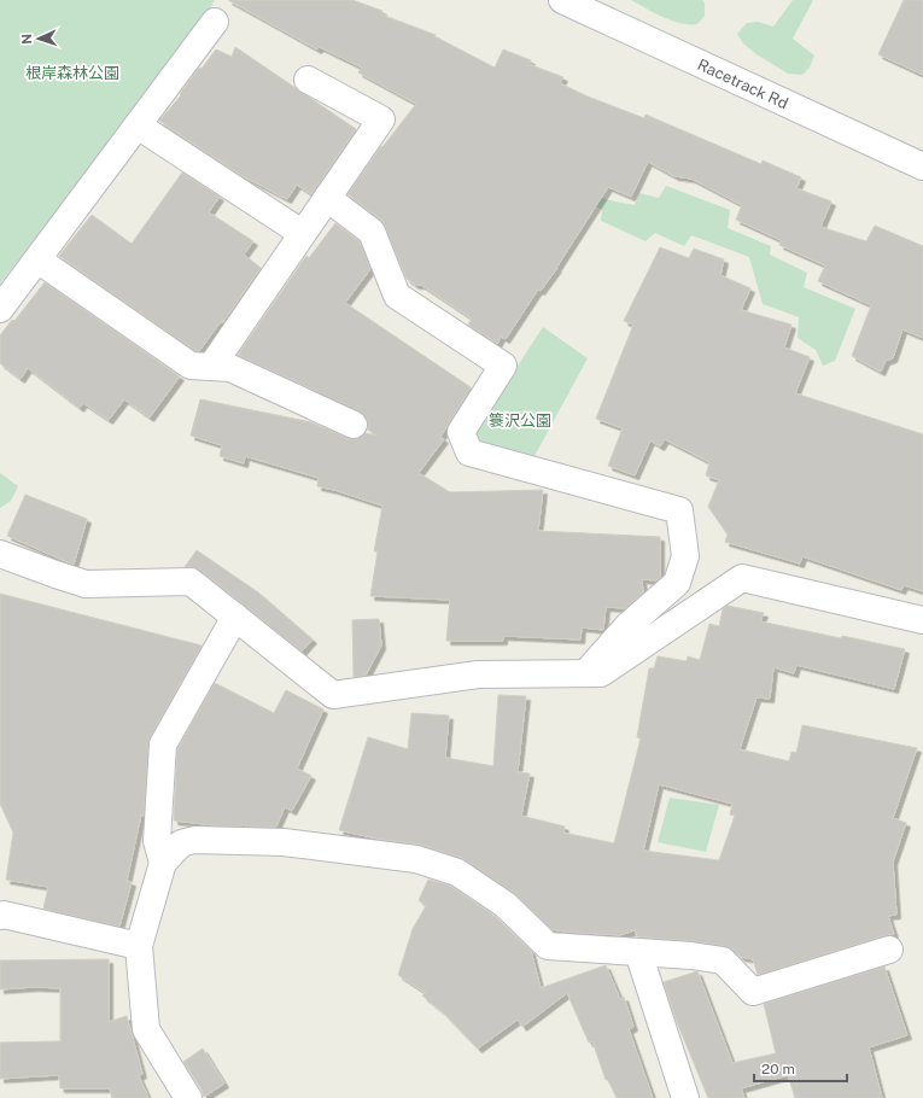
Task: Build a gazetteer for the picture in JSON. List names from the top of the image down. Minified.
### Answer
{"streets":{"street":["Racetrack Rd"]},"parks":["根岸森林公園","簑沢公園"],"scale_bar":"20 m","north":"left"}
